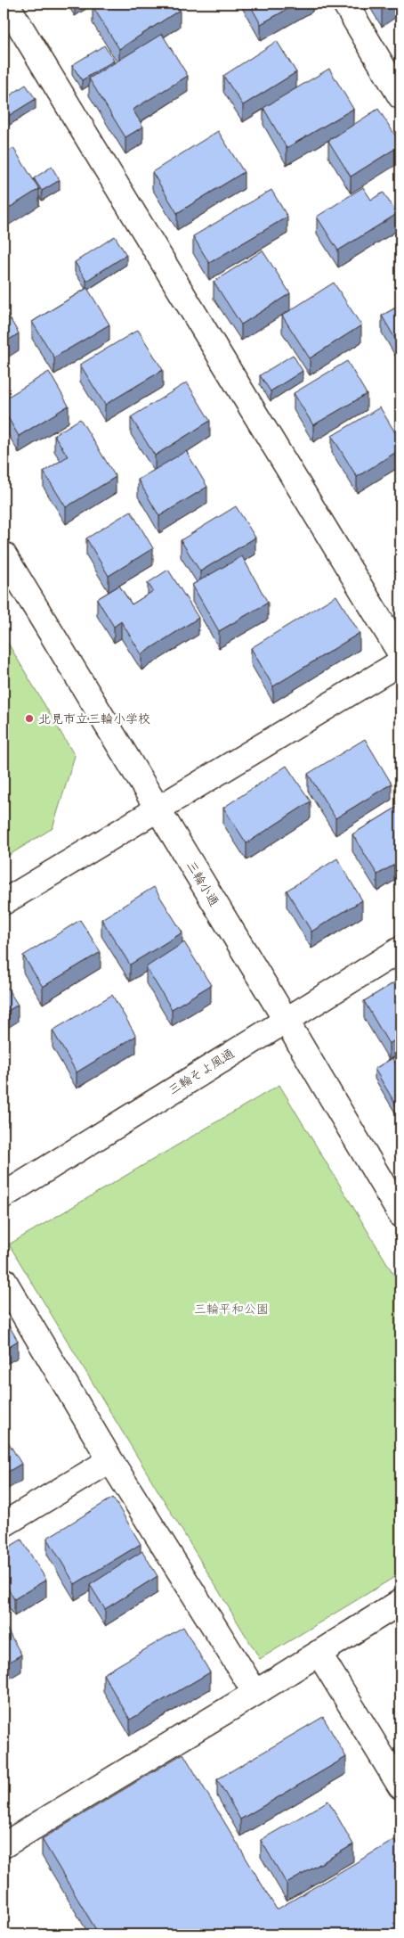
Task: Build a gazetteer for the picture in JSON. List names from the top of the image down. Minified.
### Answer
{"streets":{"street":["三輪小通","三輪そよ風通"]},"crossings":[["三輪小通","三輪そよ風通"]],"parks":["三輪平和公園"],"places":["北見市立三輪小学校"]}
